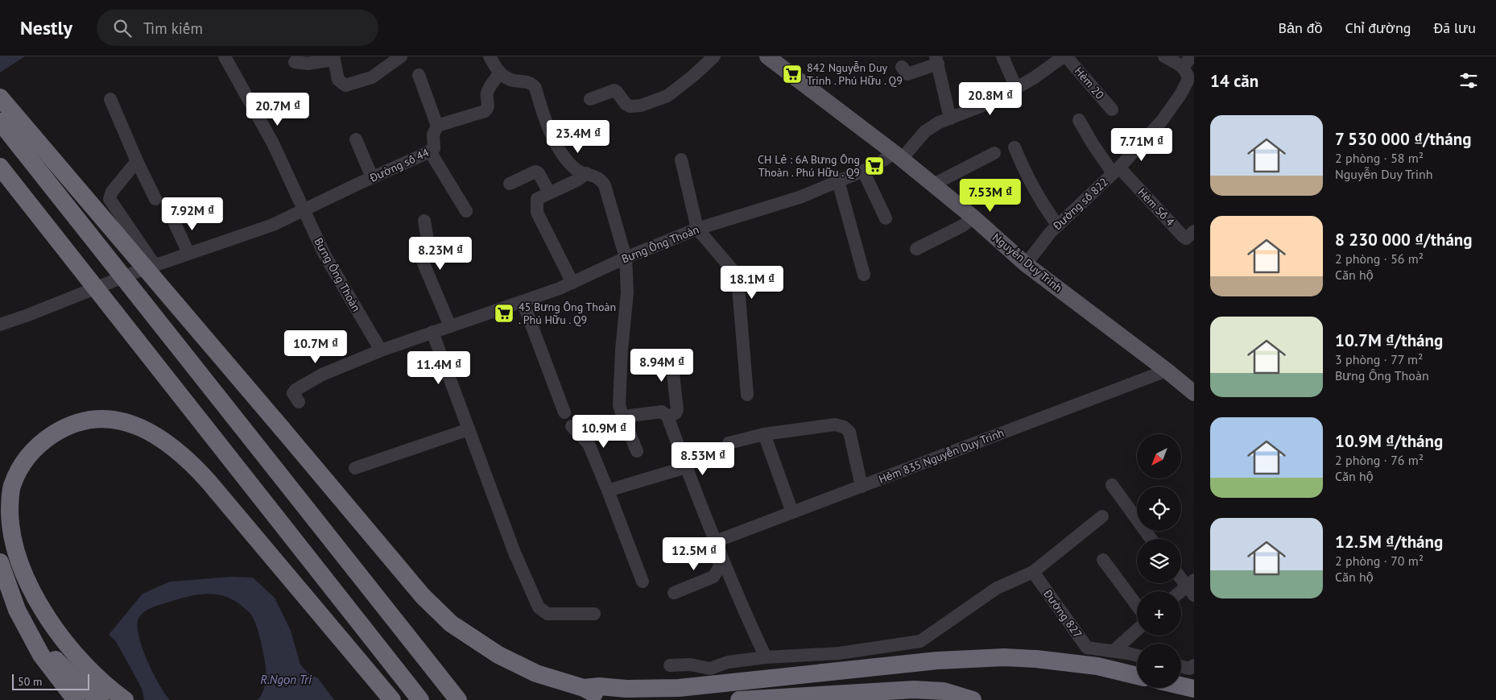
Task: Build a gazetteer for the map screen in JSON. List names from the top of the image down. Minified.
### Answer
{"streets":{"main road":["Nguyễn Duy Trinh"],"street":["Hèm 20","Đường số 44","Đường số 822","Hèm Số 4","Bưng Ông Thoàn","Hẻm 835 Nguyễn Duy Trinh","Đường 827"]},"crossings":[["Hèm 20","Bưng Ông Thoàn"],["Đường số 44","Bưng Ông Thoàn"],["Đường số 822","Hèm Số 4"],["Đường số 822","Nguyễn Duy Trinh"],["Bưng Ông Thoàn","Nguyễn Duy Trinh"],["Nguyễn Duy Trinh","Hẻm 835 Nguyễn Duy Trinh"]],"water":["R.Ngọn Tri"],"places":{"supermarket":["842 Nguyễn Duy Trinh . Phú Hữu . Q9","CH Lẻ : 6A Bưng Ông Thoàn . Phú Hữu . Q9","45 Bưng Ông Thoàn . Phú Hữu . Q9"]},"scale_bar":"50 m","north":"bottom left","page":{"header":"Nestly","search":"Tìm kiếm","nav":["Bản đồ","Chỉ đường","Đã lưu"],"heading":"14 căn","price":["20.8M ₫","20.7M ₫","23.4M ₫","7.71M ₫","7.53M ₫","7.92M ₫","8.23M ₫","18.1M ₫","10.7M ₫","8.94M ₫","11.4M ₫","10.9M ₫","8.53M ₫","12.5M ₫"],"list":[{"name":"7 530 000 ₫/tháng","note":"2 phòng · 58 m² · Nguyễn Duy Trinh"},{"name":"8 230 000 ₫/tháng","note":"2 phòng · 56 m² · Căn hộ"},{"name":"10.7M ₫/tháng","note":"3 phòng · 77 m² · Bưng Ông Thoàn"},{"name":"10.9M ₫/tháng","note":"2 phòng · 76 m² · Căn hộ"},{"name":"12.5M ₫/tháng","note":"2 phòng · 70 m² · Căn hộ"}],"map_buttons":["+","−"],"scale":"50 m"}}
